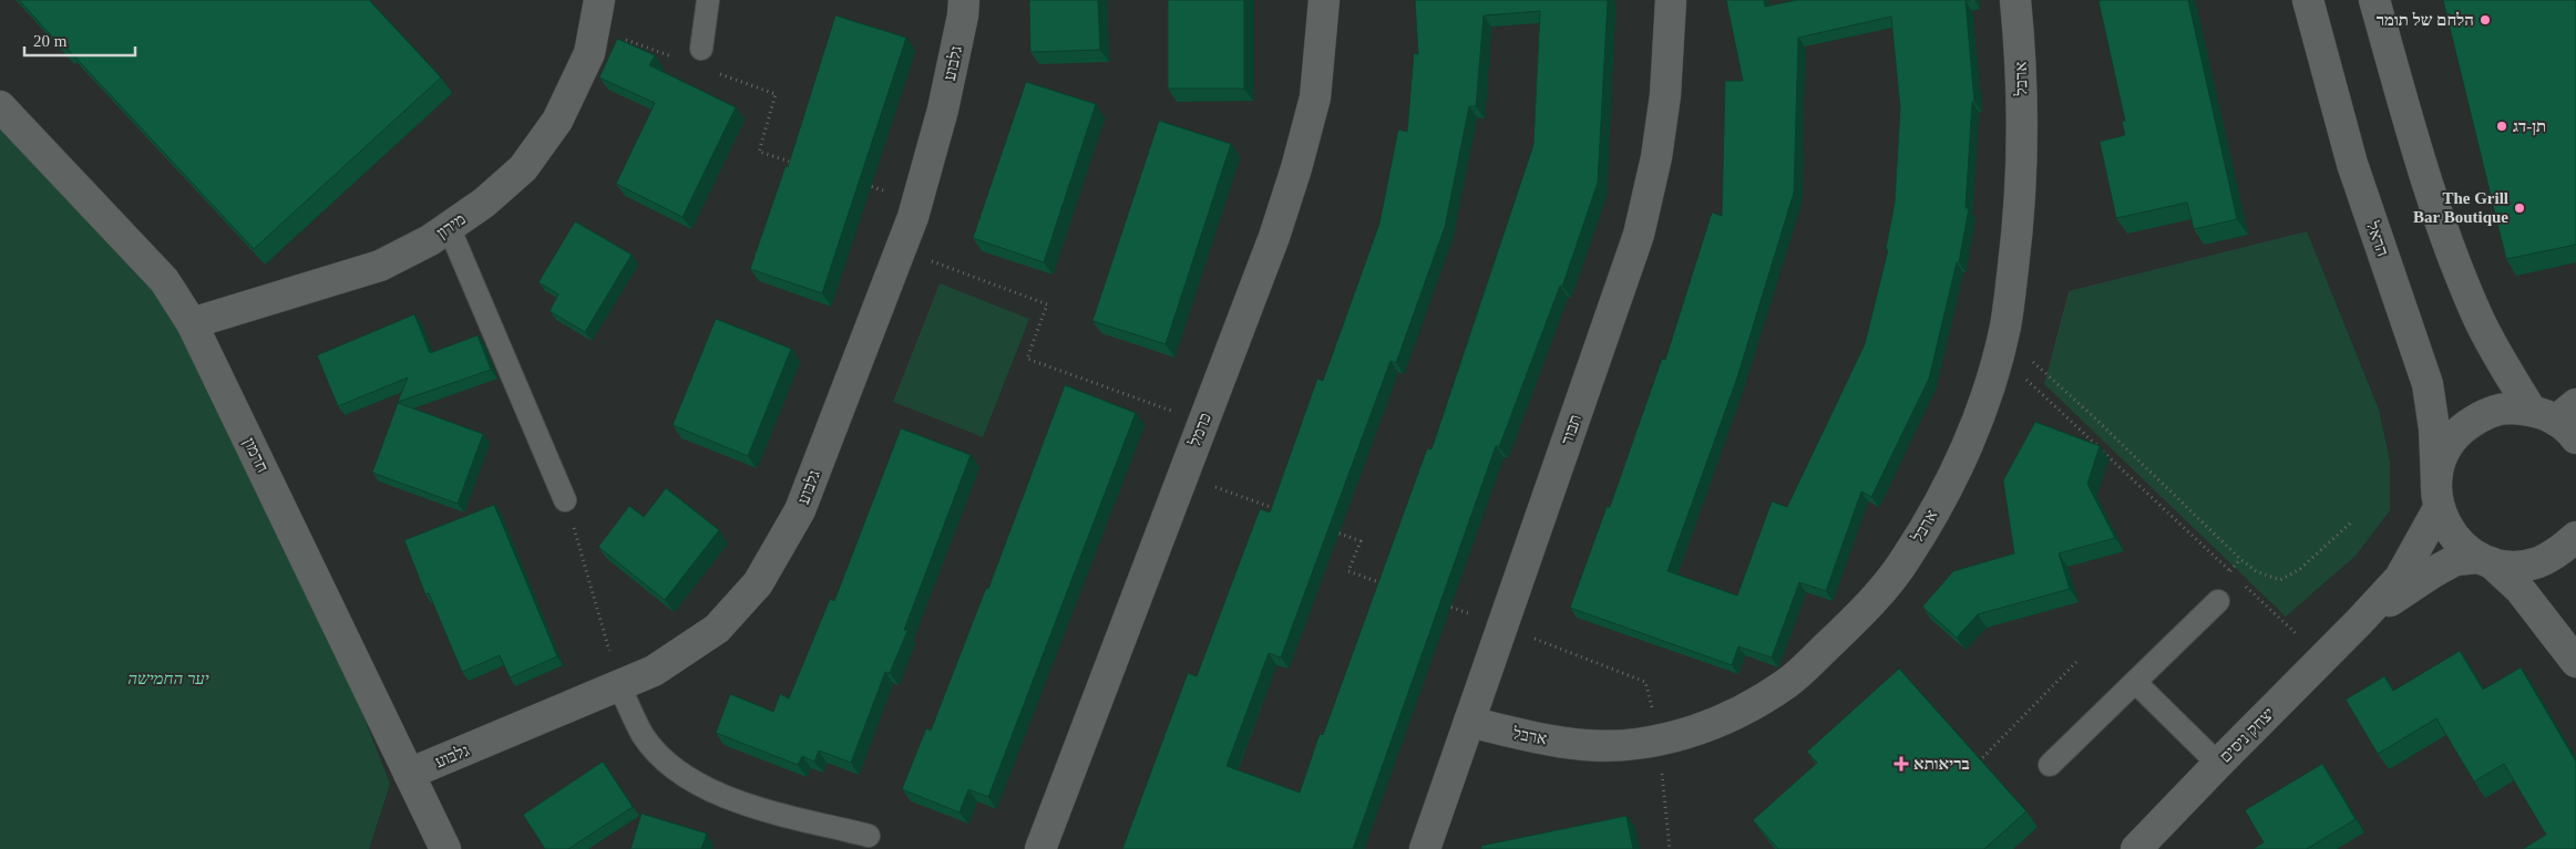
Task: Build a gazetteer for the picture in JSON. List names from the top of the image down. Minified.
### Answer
{"streets":{"street":["גלבוע","ארבל","מירון","הראל","כרמל","תבור","חרמון","יצחק ניסים"]},"crossings":[["גלבוע","חרמון"],["ארבל","תבור"],["מירון","חרמון"],["הראל","יצחק ניסים"]],"parks":["יער החמישה"],"places":{"other":["הלחם של תומר","תן-דג","The Grill Bar Boutique"],"health":["בריאותא"]},"scale_bar":"20 m"}
